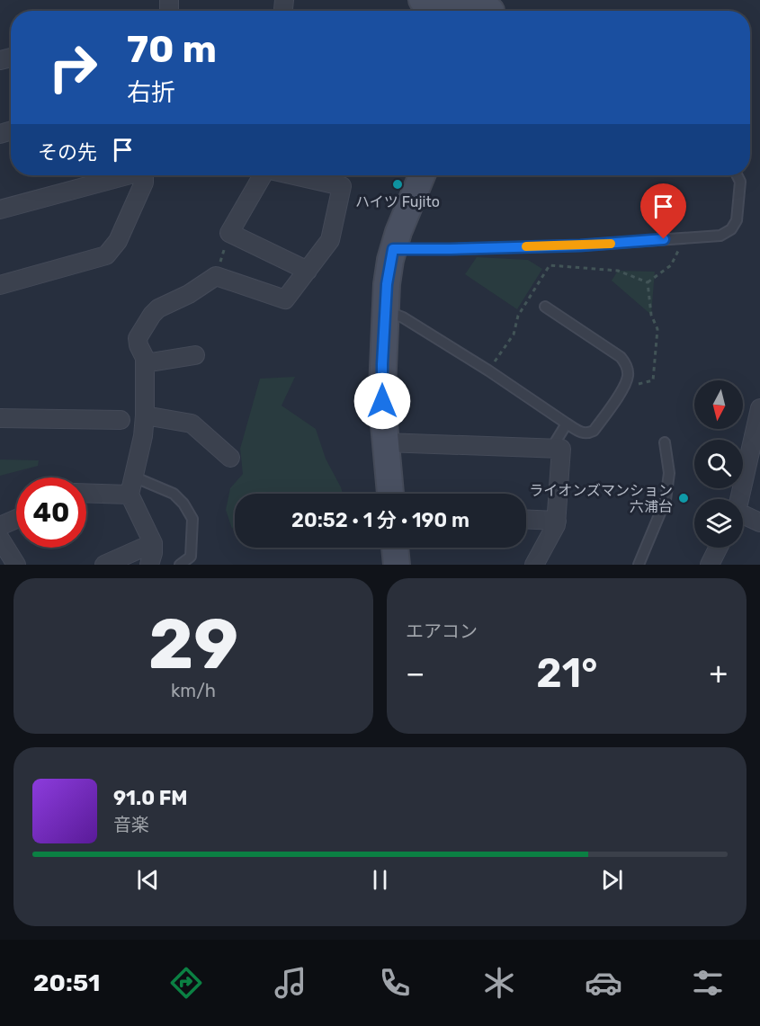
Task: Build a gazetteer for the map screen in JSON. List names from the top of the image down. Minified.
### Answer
{"places":["ハイツ Fujito","ライオンズマンション 六浦台"],"north":"bottom","page":{"turn":["70 m","右折"],"then":"その先","limit":"40","trip":"20:52 · 1 分 · 190 m","tile":[["29","km/h"],"エアコン"],"heat":["−","21°","+"],"song":["91.0 FM","音楽"],"tabs":"20:51"}}
